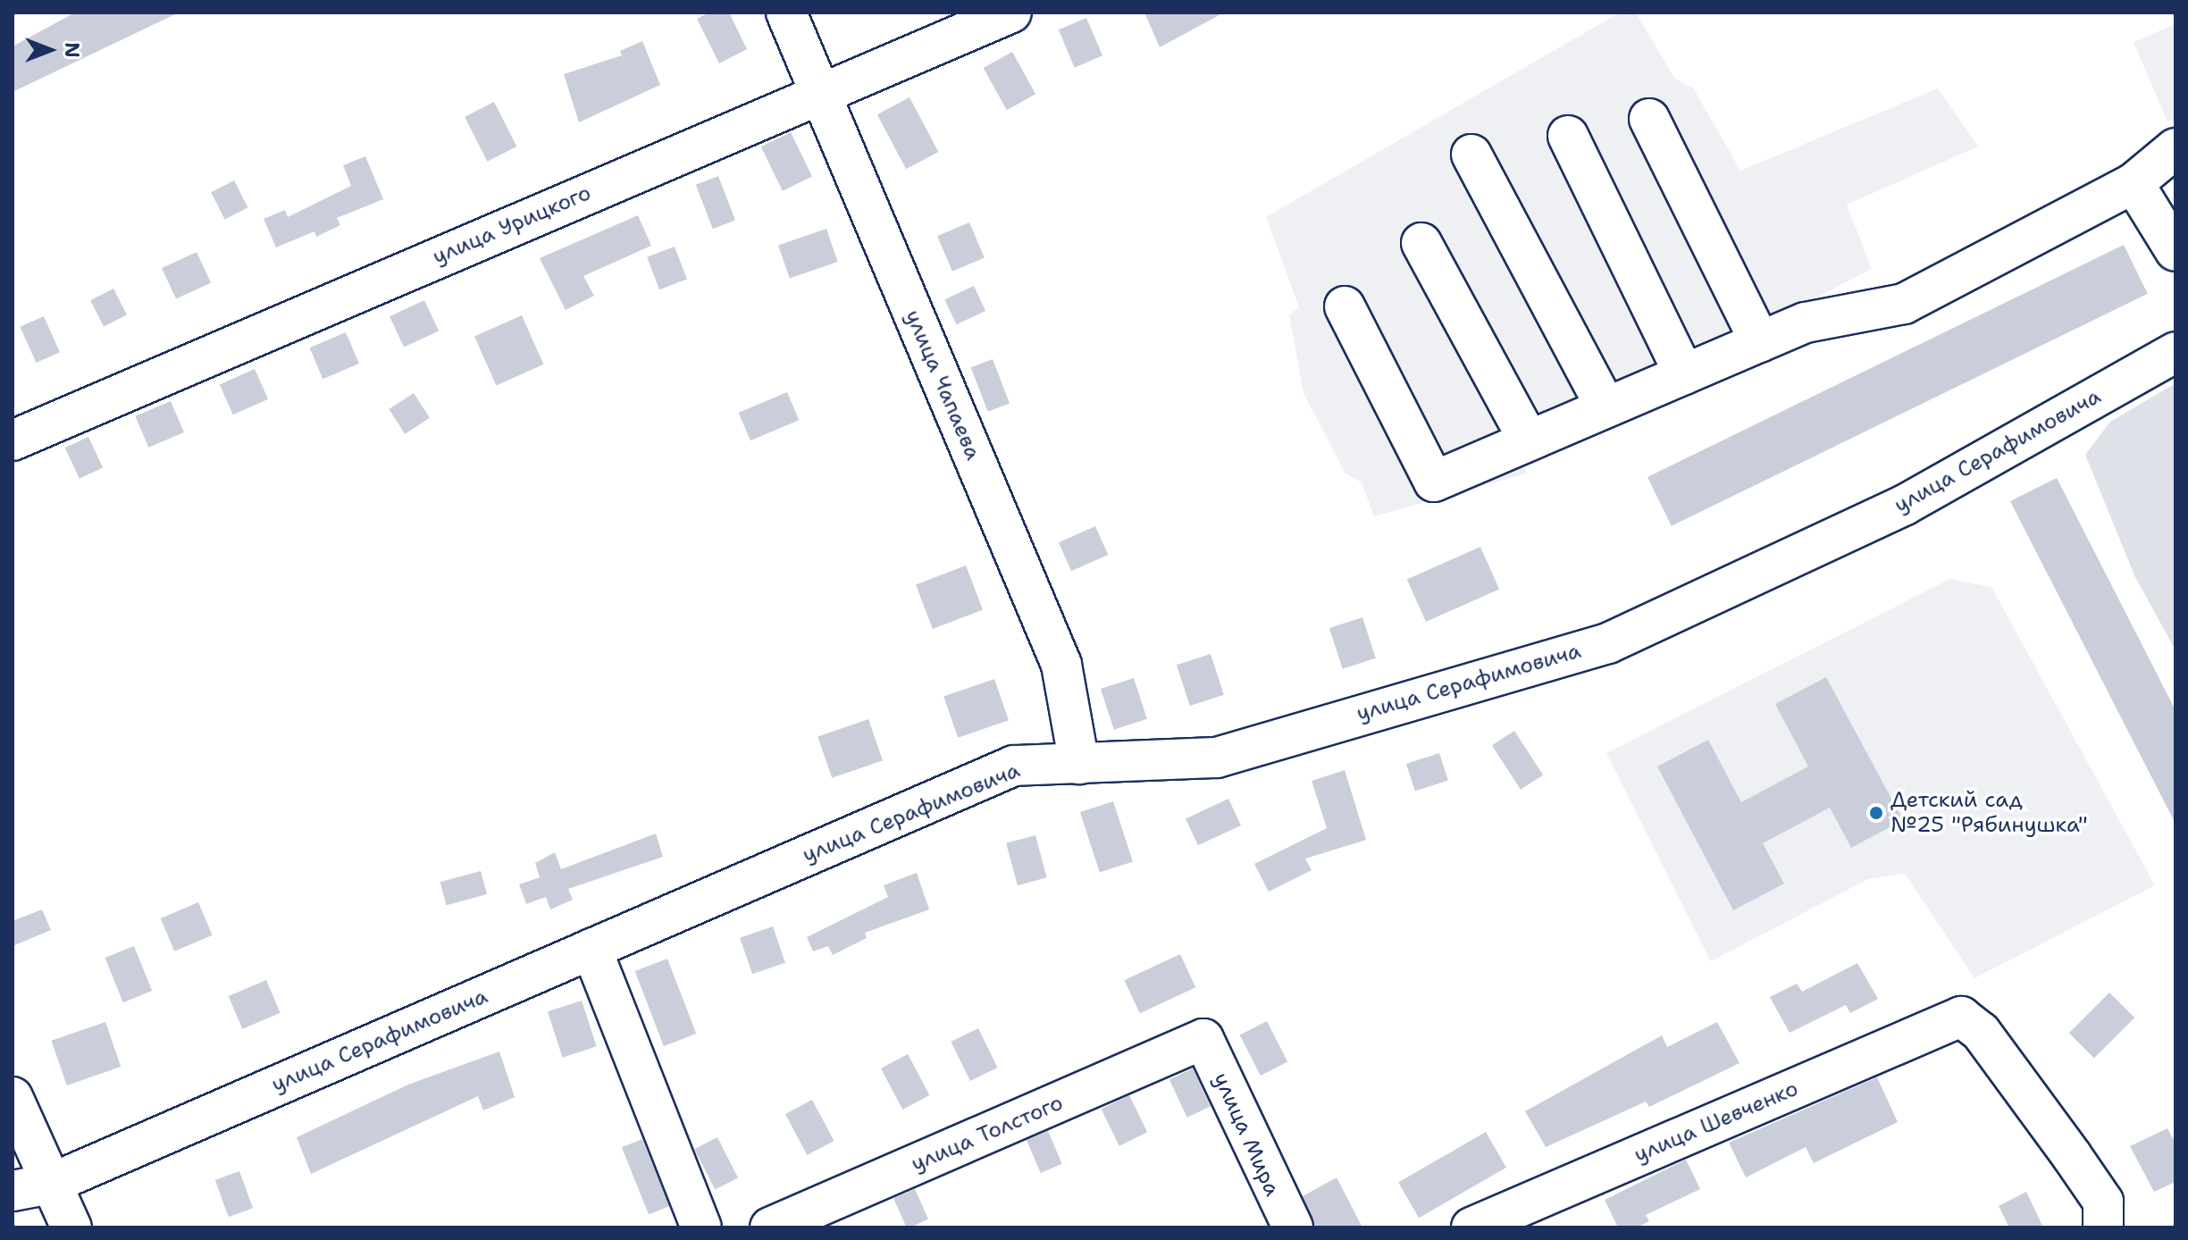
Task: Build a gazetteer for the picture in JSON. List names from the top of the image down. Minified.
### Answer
{"streets":{"street":["улица Урицкого","улица Чапаева","улица Серафимовича","улица Шевченко","улица Толстого","улица Мира"]},"crossings":[["улица Урицкого","улица Чапаева"],["улица Чапаева","улица Серафимовича"],["улица Толстого","улица Мира"]],"places":["Детский сад №25 \"Рябинушка\""],"north":"right"}
